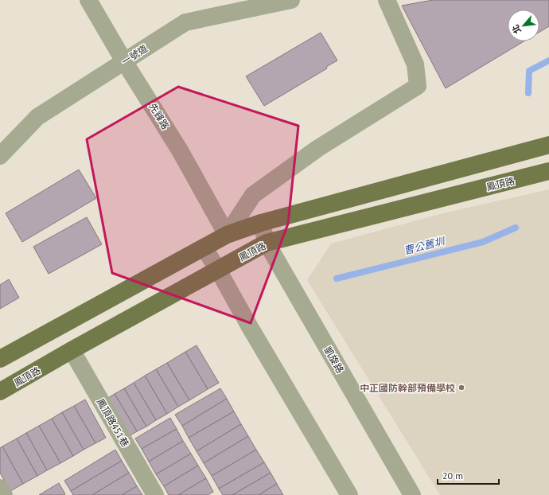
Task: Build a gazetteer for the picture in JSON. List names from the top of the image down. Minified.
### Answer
{"streets":{"main road":["鳳頂路"],"street":["一號道","先鋒路","凱旋路","鳳頂路451巷"]},"crossings":[["一號道","先鋒路"],["鳳頂路","凱旋路"],["鳳頂路","鳳頂路451巷"]],"water":["曹公舊圳"],"places":["中正國防幹部預備學校"],"scale_bar":"20 m","north":"bottom left"}
